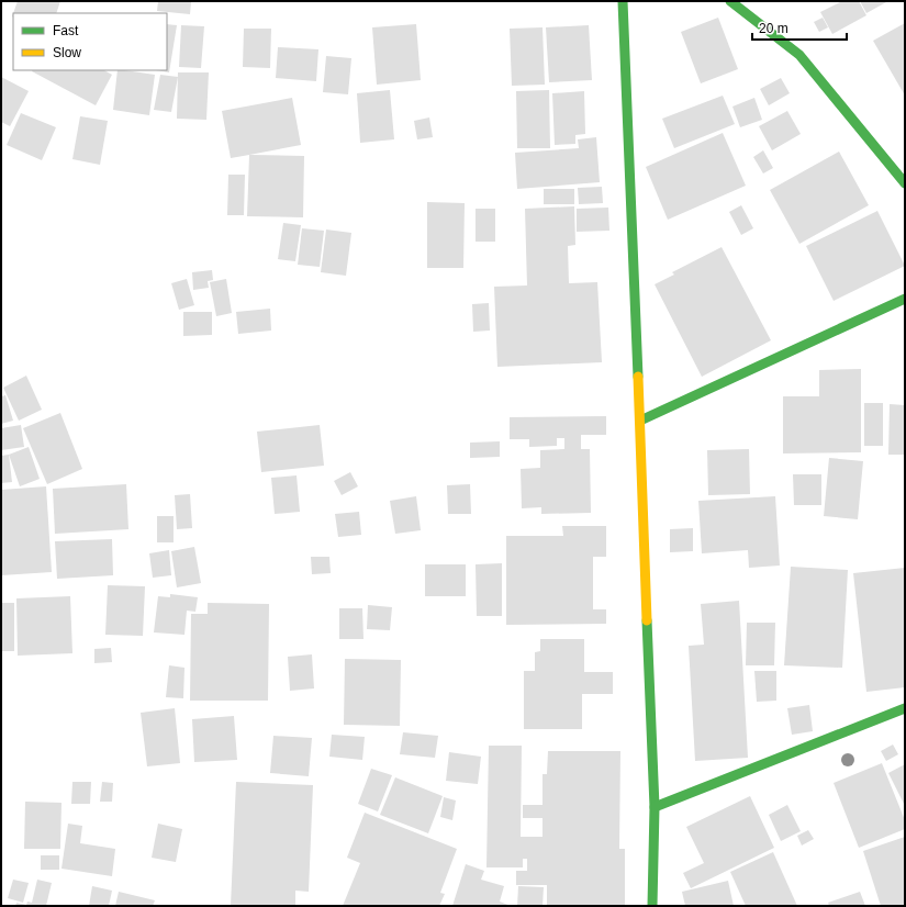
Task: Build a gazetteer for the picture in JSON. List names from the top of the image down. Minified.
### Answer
{"legend":["Fast","Slow"],"scale_bar":"20 m"}
